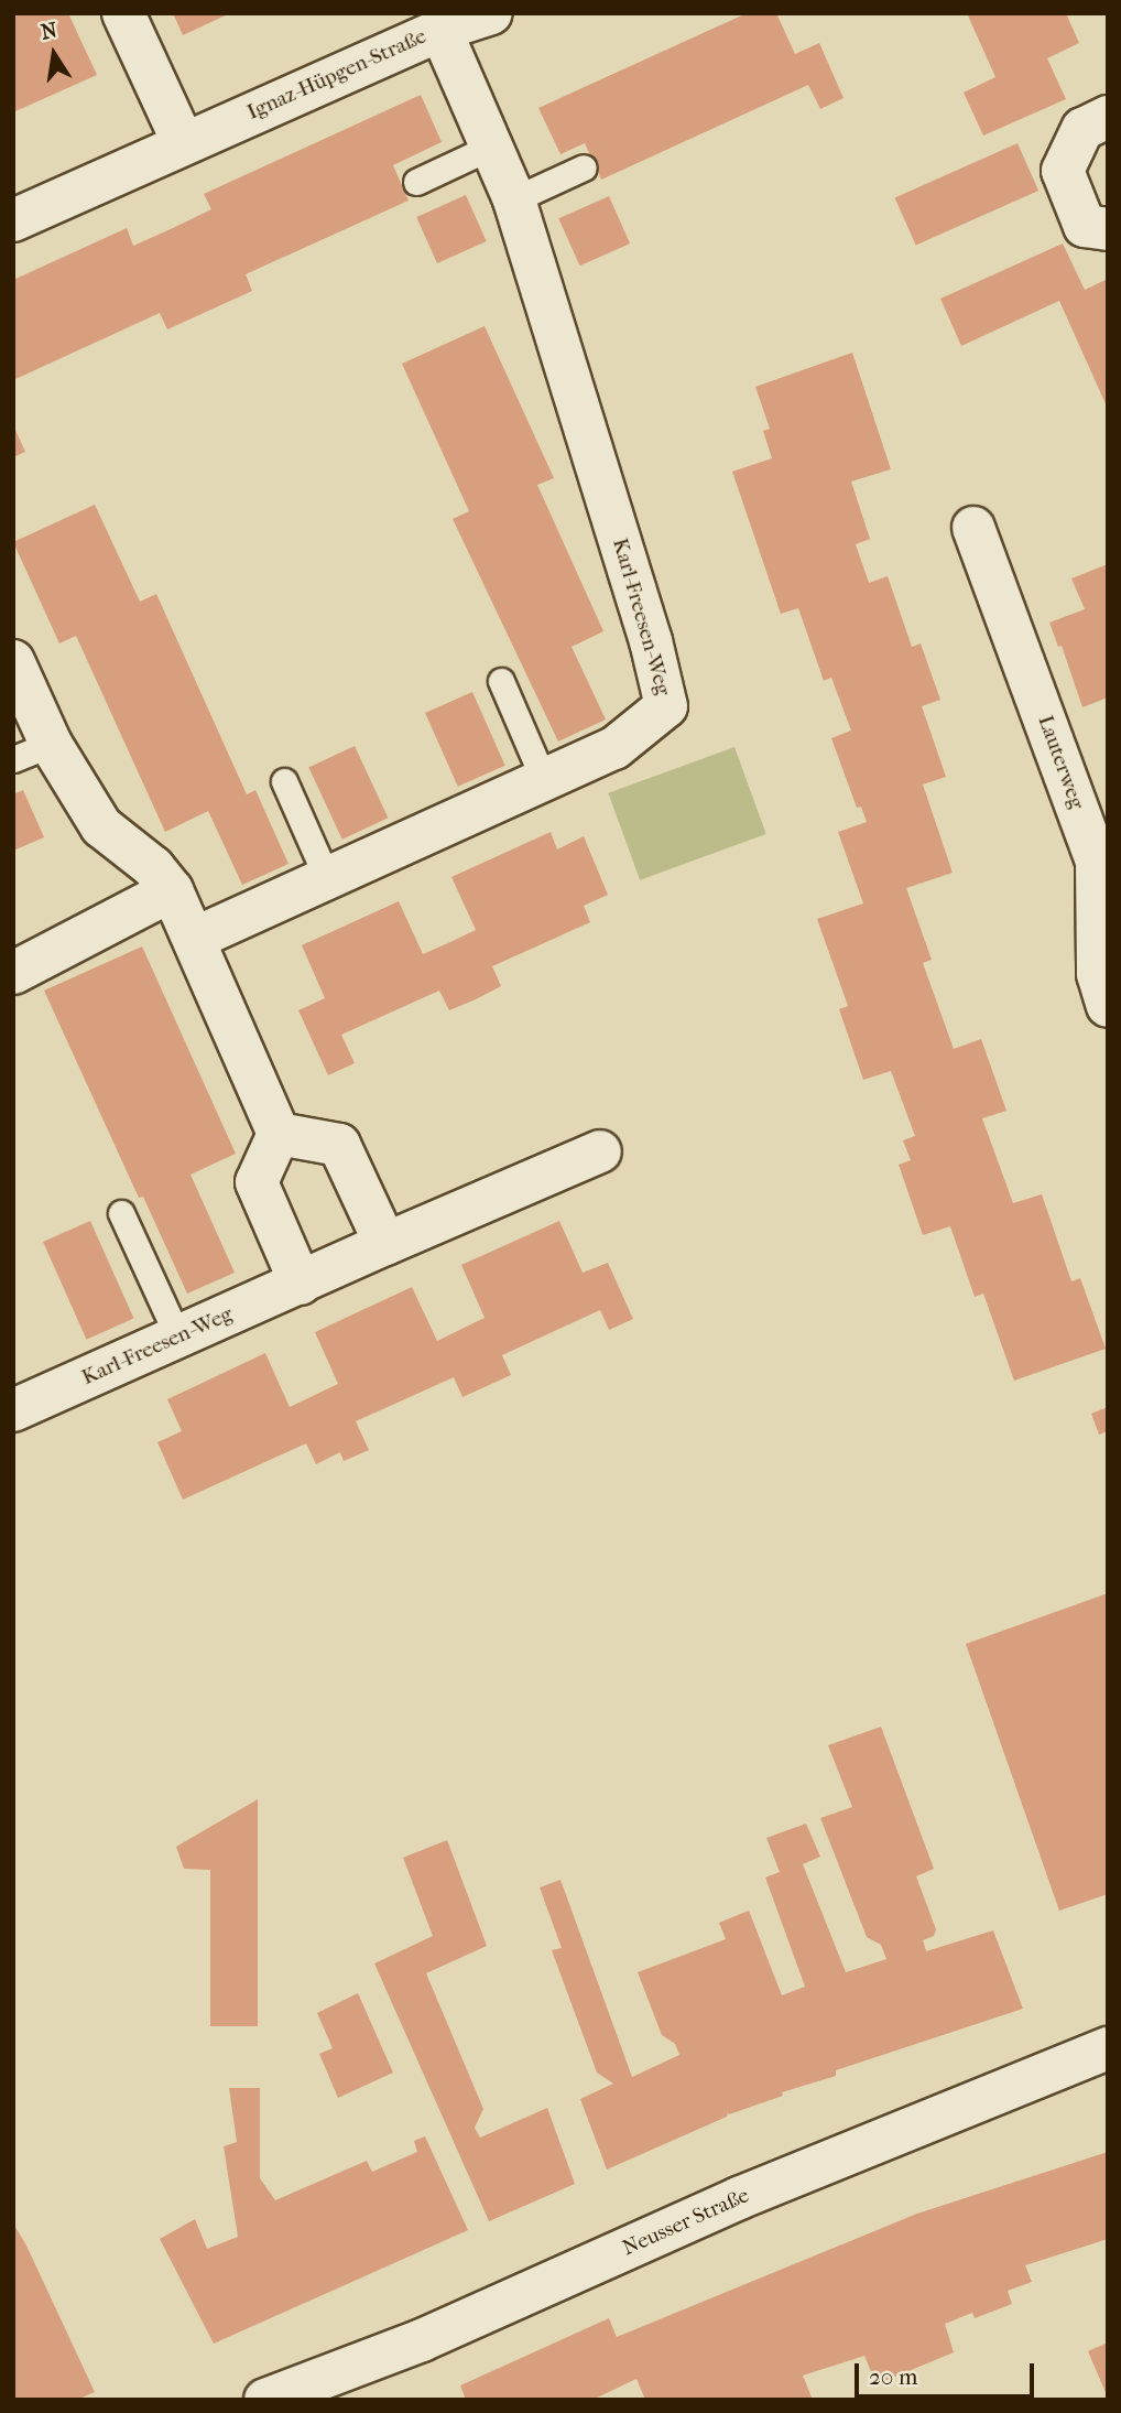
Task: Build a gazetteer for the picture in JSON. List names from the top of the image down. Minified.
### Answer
{"streets":{"street":["Ignaz-Hüpgen-Straße","Karl-Freesen-Weg","Lauterweg","Neusser Straße"]},"crossings":[["Ignaz-Hüpgen-Straße","Karl-Freesen-Weg"]],"scale_bar":"20 m","north":"top"}
